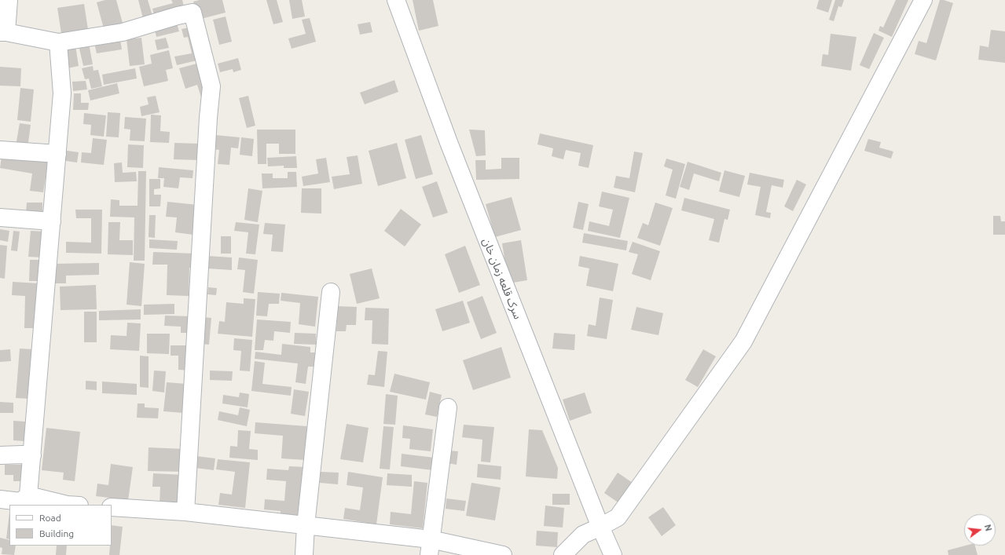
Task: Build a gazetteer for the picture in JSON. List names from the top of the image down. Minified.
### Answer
{"streets":{"street":["سرک قلعه زمان خان"]},"legend":["Road","Building"],"north":"right"}
